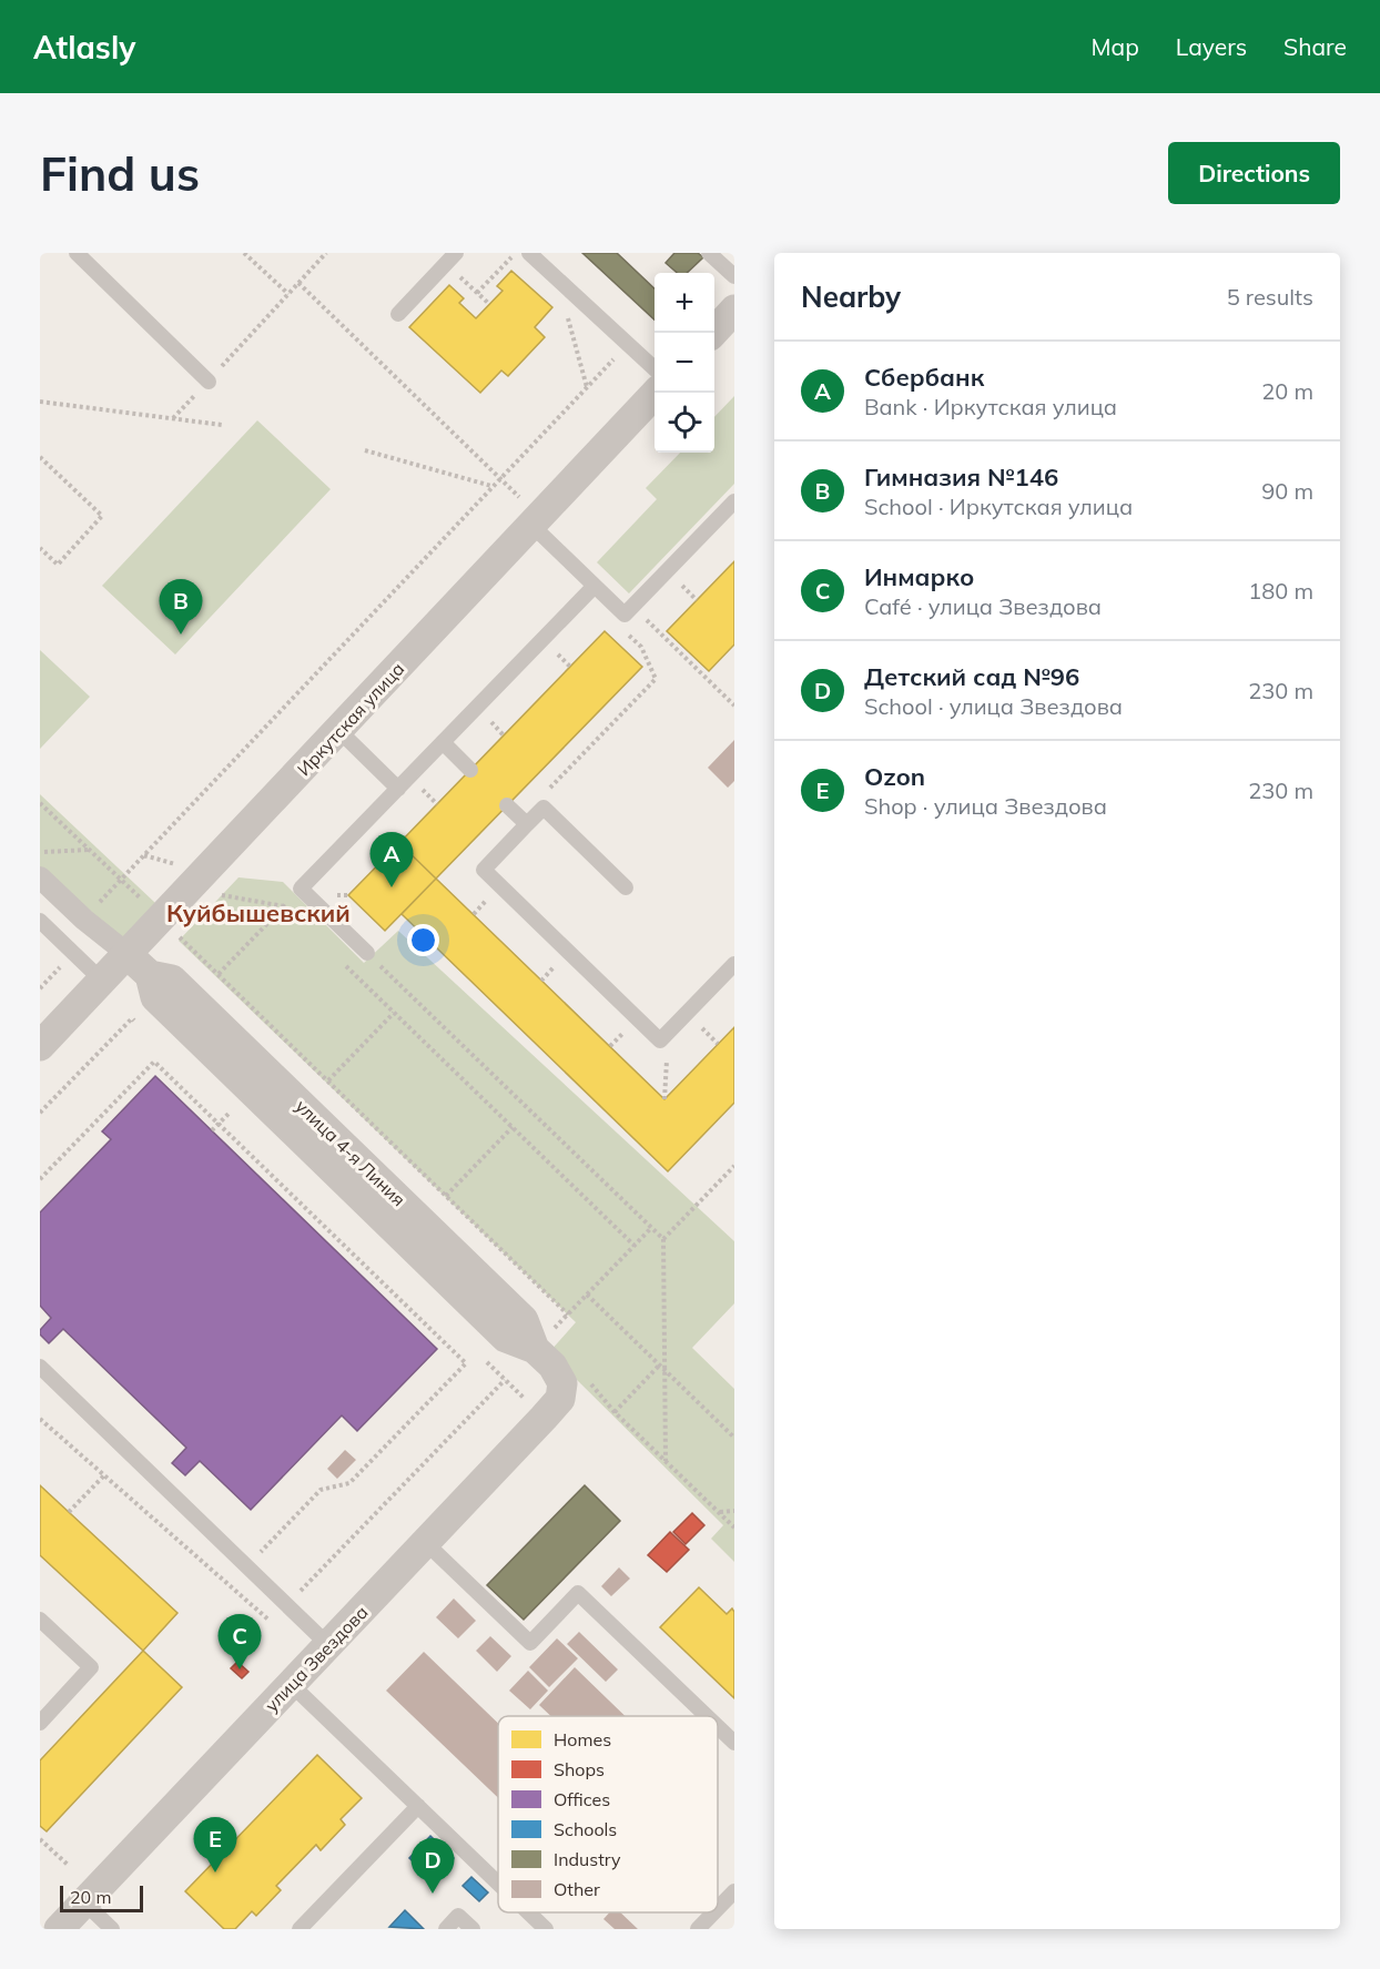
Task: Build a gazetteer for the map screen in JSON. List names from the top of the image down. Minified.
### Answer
{"streets":{"street":["Иркутская улица","улица 4-я Линия","улица Звездова"]},"crossings":[["Иркутская улица","улица 4-я Линия"],["улица 4-я Линия","улица Звездова"]],"districts":["Куйбышевский"],"legend":["Homes","Shops","Offices","Schools","Industry","Other"],"scale_bar":"20 m","page":{"header":"Atlasly","nav":["Map","Layers","Share"],"buttons":"Directions","title":"Find us","heading":["Nearby","5 results"],"map_buttons":["+","−"],"list":[{"mark":"A","name":"Сбербанк","note":"Bank · Иркутская улица","value":"20 m"},{"mark":"B","name":"Гимназия №146","note":"School · Иркутская улица","value":"90 m"},{"mark":"C","name":"Инмарко","note":"Café · улица Звездова","value":"180 m"},{"mark":"D","name":"Детский сад №96","note":"School · улица Звездова","value":"230 m"},{"mark":"E","name":"Ozon","note":"Shop · улица Звездова","value":"230 m"}],"pins":["B","A","C","E","D"],"scale":"20 m"}}
